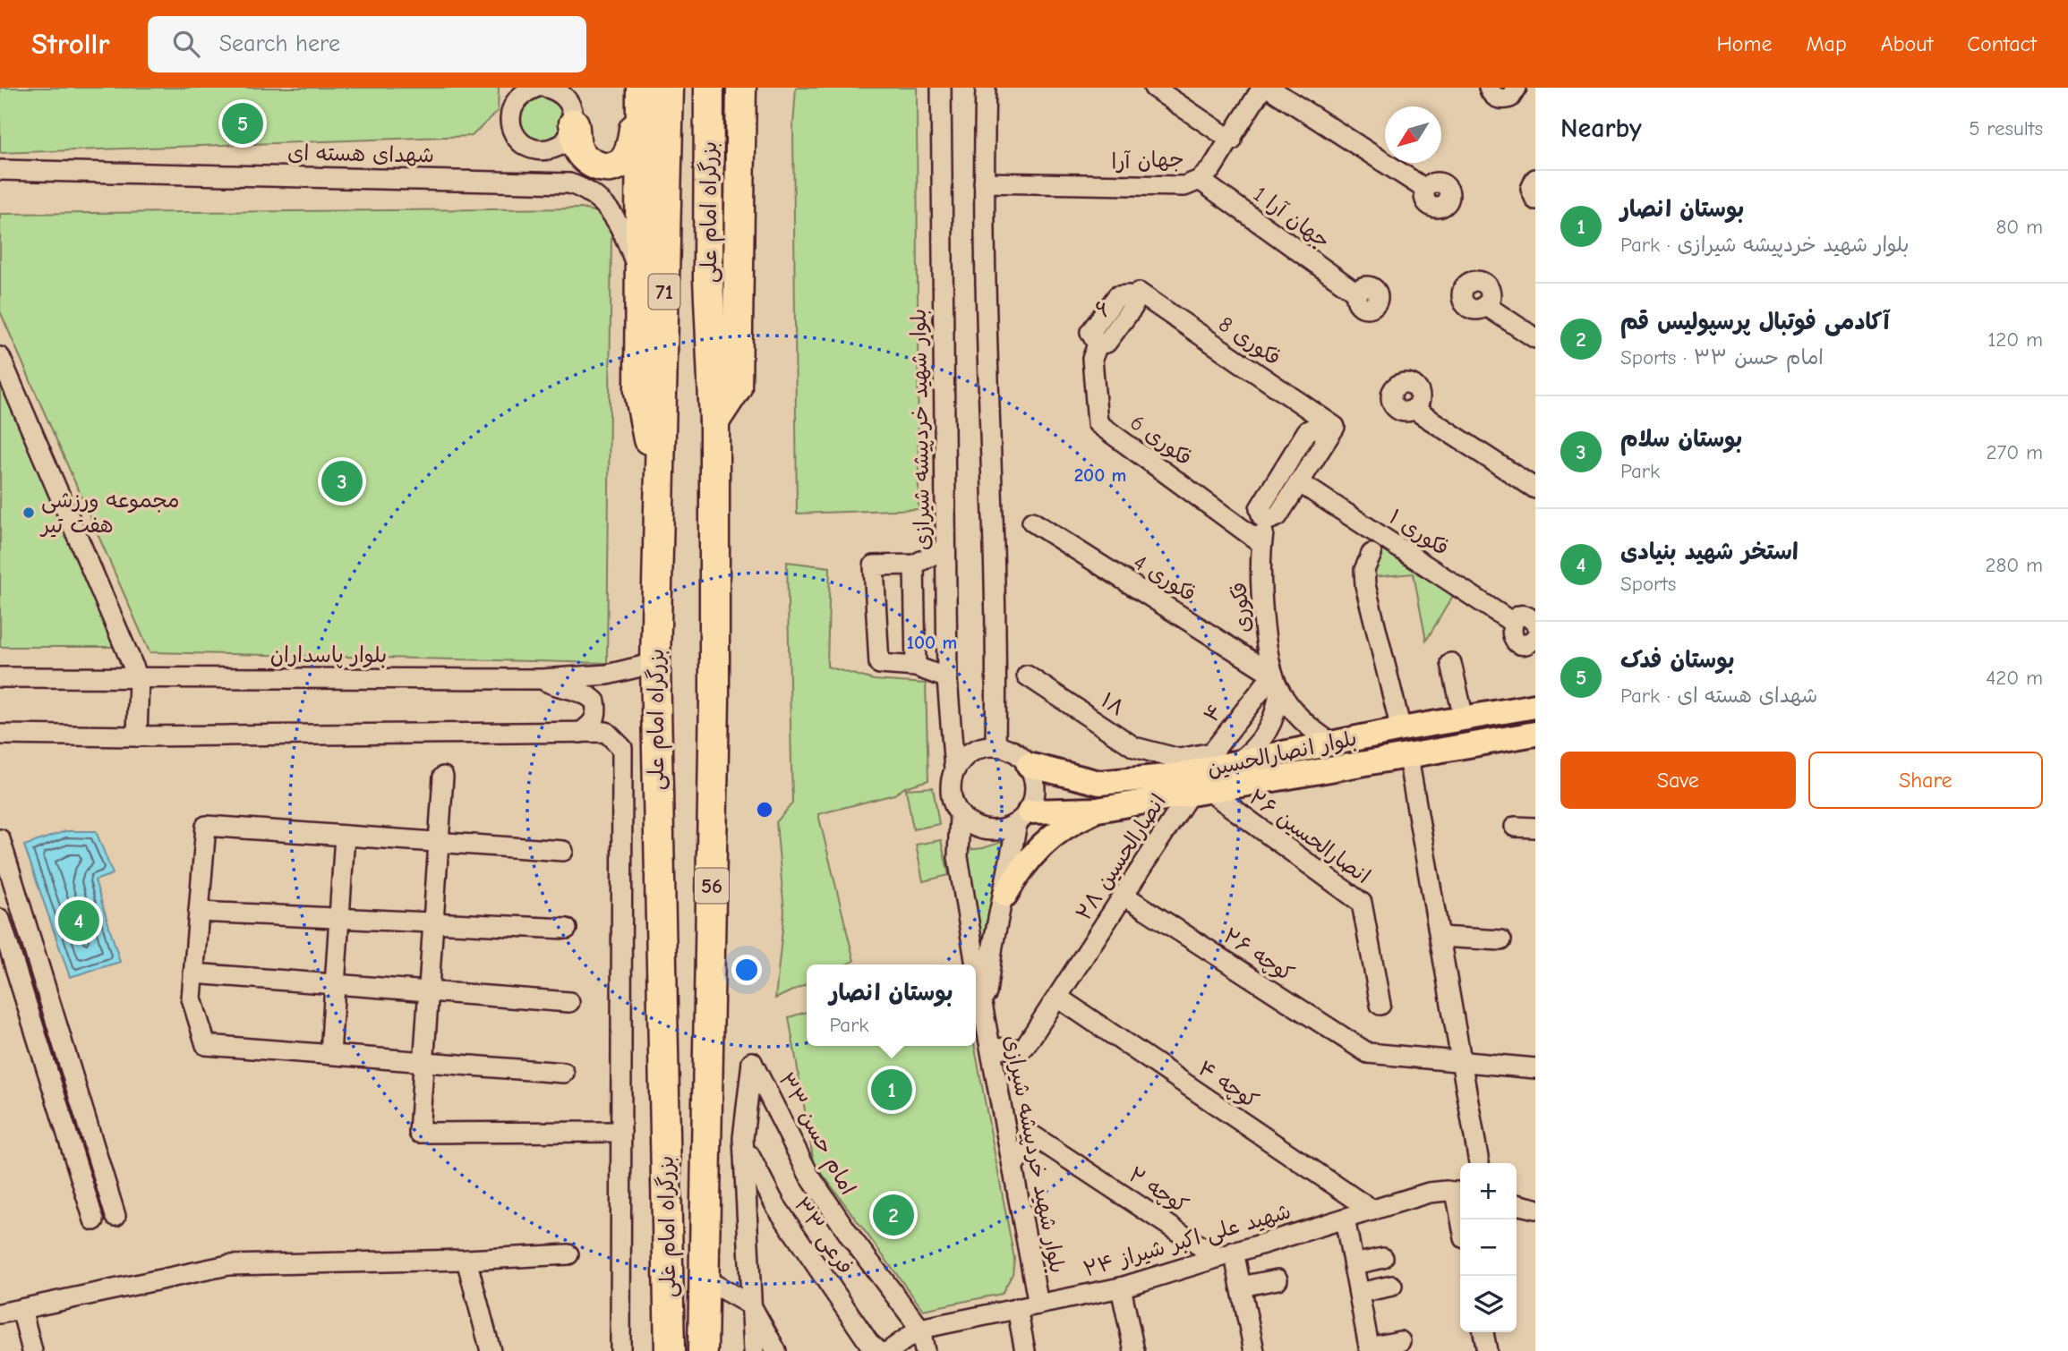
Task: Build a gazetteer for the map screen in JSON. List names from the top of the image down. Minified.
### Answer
{"streets":{"highway":["بزرگراه امام علی","71","56"],"main road":["بلوار انصارالحسین"],"street":["شهدای هسته ای","جهان آرا","جهان آرا 1","۶","فکوری 8","بلوار شهید خردپیشه شیرازی","فکوری 6","فکوری ۱","فکوری 4","فکوری","بلوار پاسداران","۱۸","۴","انصارالحسین ۲۶","انصارالحسین ۲۸","کوچه ۲۶","کوچه ۴","امام حسن ۳۳","کوچه ۲","فرعی ۳۳","شهید علی اکبر شیراز ۲۴"]},"crossings":[["جهان آرا","جهان آرا 1"],["بزرگراه امام علی","بلوار پاسداران"],["۶","فکوری 8"],["۶","فکوری 6"],["فکوری 8","فکوری"],["بلوار شهید خردپیشه شیرازی","بلوار انصارالحسین"],["بلوار شهید خردپیشه شیرازی","انصارالحسین ۲۸"],["بلوار شهید خردپیشه شیرازی","کوچه ۲"],["بلوار شهید خردپیشه شیرازی","شهید علی اکبر شیراز ۲۴"],["فکوری 6","فکوری"],["فکوری 4","فکوری"],["فکوری 4","۴"],["فکوری","۴"],["فکوری","بلوار انصارالحسین"],["۱۸","۴"],["بلوار انصارالحسین","انصارالحسین ۲۶"],["بلوار انصارالحسین","انصارالحسین ۲۸"],["انصارالحسین ۲۶","انصارالحسین ۲۸"],["انصارالحسین ۲۸","کوچه ۲۶"],["انصارالحسین ۲۸","کوچه ۴"],["کوچه ۴","شهید علی اکبر شیراز ۲۴"],["امام حسن ۳۳","فرعی ۳۳"],["امام حسن ۳۳","شهید علی اکبر شیراز ۲۴"],["کوچه ۲","شهید علی اکبر شیراز ۲۴"]],"places":["مجموعه ورزشی هفت تیر"],"north":"bottom left","page":{"header":"Strollr","search":"Search here","nav":["Home","Map","About","Contact"],"heading":["Nearby","5 results"],"pins":["5","3","4","1","2"],"list":[{"mark":"1","name":"بوستان انصار","note":"Park · بلوار شهید خردپیشه شیرازی","value":"80 m"},{"mark":"2","name":"آکادمی فوتبال پرسپولیس قم","note":"Sports · امام حسن ۳۳","value":"120 m"},{"mark":"3","name":"بوستان سلام","note":"Park","value":"270 m"},{"mark":"4","name":"استخر شهید بنیادی","note":"Sports","value":"280 m"},{"mark":"5","name":"بوستان فدک","note":"Park · شهدای هسته ای","value":"420 m"}],"buttons":["Save","Share"],"popup":["بوستان انصار","Park"],"map_buttons":["+","−"]},"rings":["200 m","100 m"]}
